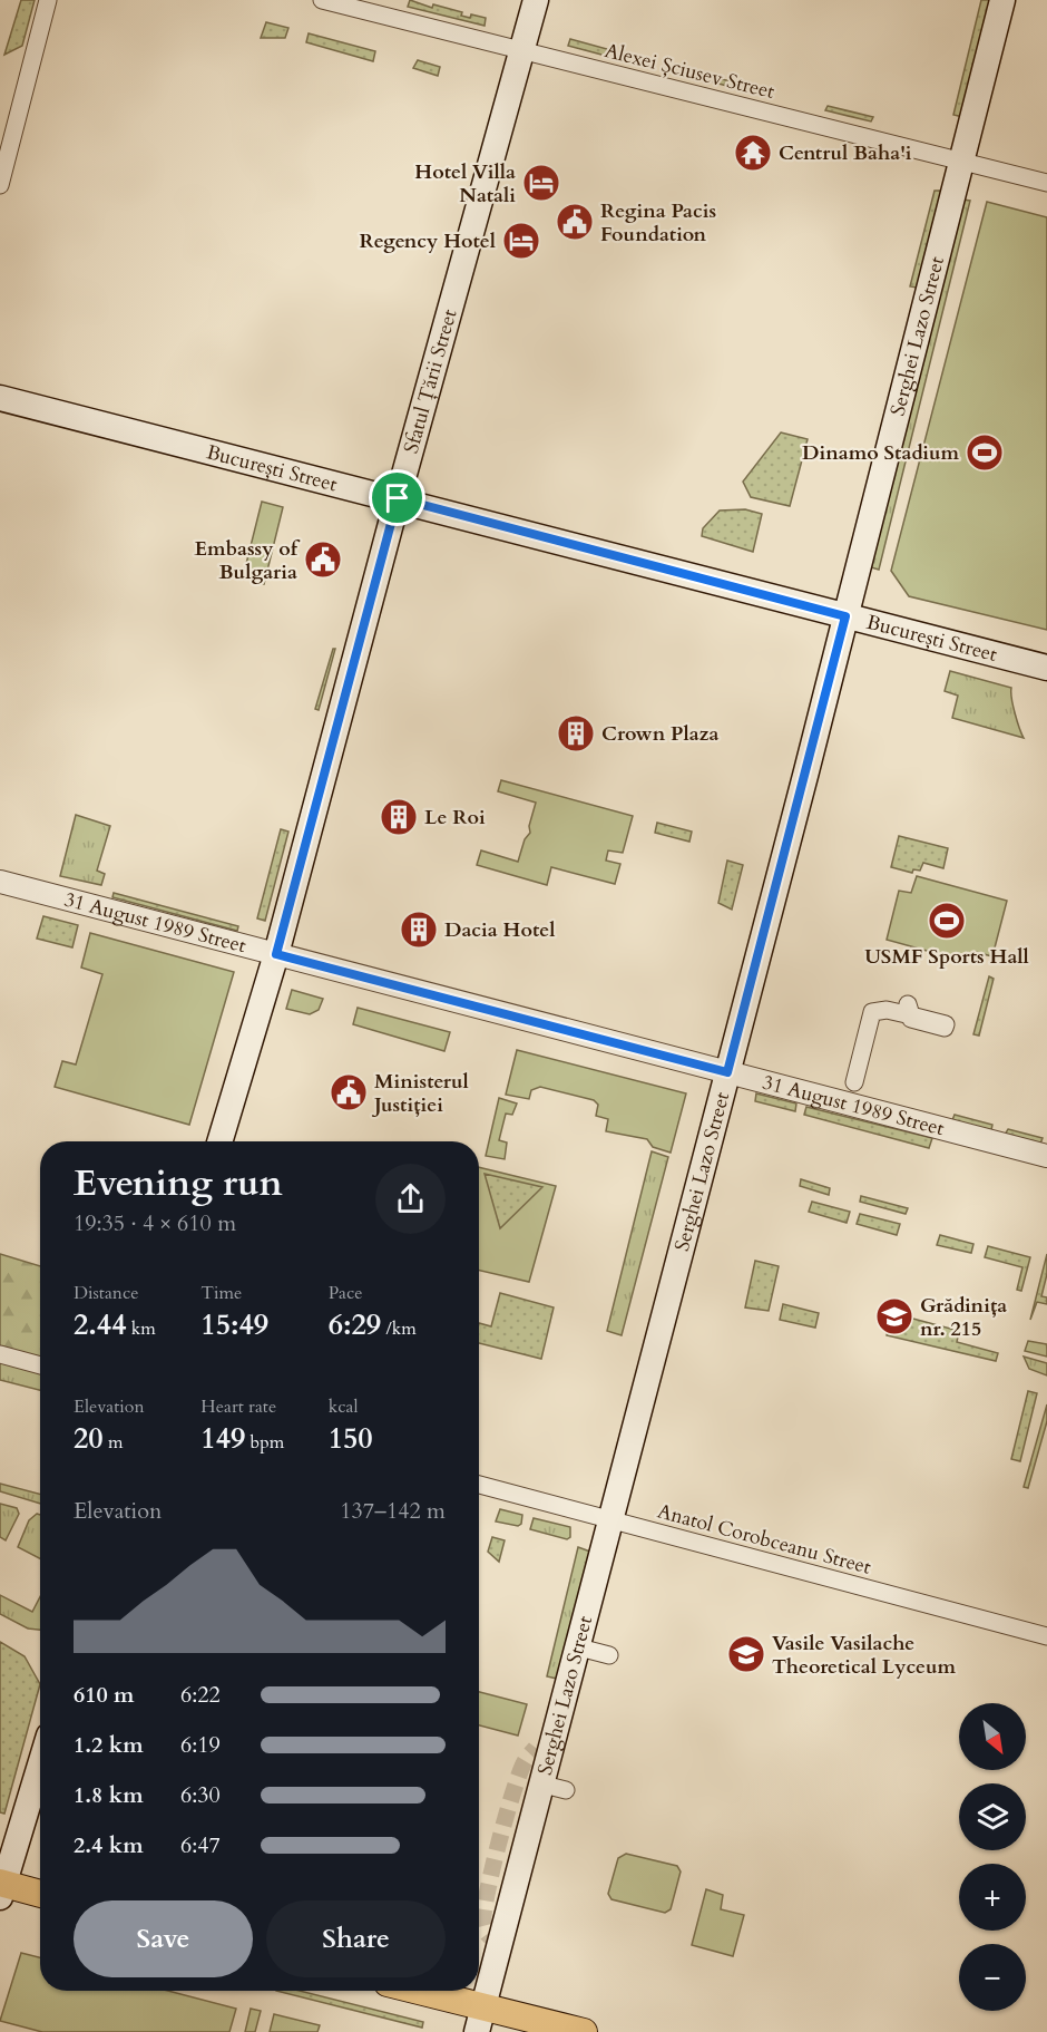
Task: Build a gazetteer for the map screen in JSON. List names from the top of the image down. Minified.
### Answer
{"streets":{"main road":["Serghei Lazo Street","Sfatul Țării Street","București Street"],"street":["Alexei Șciusev Street","31 August 1989 Street","Anatol Corobceanu Street"]},"crossings":[["Alexei Șciusev Street","Serghei Lazo Street"],["Alexei Șciusev Street","Sfatul Țării Street"],["Serghei Lazo Street","București Street"],["Serghei Lazo Street","31 August 1989 Street"],["Serghei Lazo Street","Anatol Corobceanu Street"],["Sfatul Țării Street","București Street"],["Sfatul Țării Street","31 August 1989 Street"]],"places":{"temple":["Centrul Baha'i"],"hotel":["Hotel Villa Natali","Regency Hotel"],"public building":["Regina Pacis Foundation","Embassy of Bulgaria","Ministerul Justiției"],"sports":["Dinamo Stadium","USMF Sports Hall"],"building":["Crown Plaza","Le Roi","Dacia Hotel"],"school or university":["Grădinița nr. 215","Vasile Vasilache Theoretical Lyceum"]},"north":"bottom right","page":{"heading":["Evening run","19:35 · 4 × 610 m"],"stats":[["Distance","2.44 km"],["Time","15:49"],["Pace","6:29 /km"],["Elevation","20 m"],["Heart rate","149 bpm"],["kcal","150"]],"chart":["Elevation","137–142 m"],"list":[{"name":"610 m","note":"6:22"},{"name":"1.2 km","note":"6:19"},{"name":"1.8 km","note":"6:30"},{"name":"2.4 km","note":"6:47"}],"map_buttons":["+","−"],"buttons":["Save","Share"]}}
